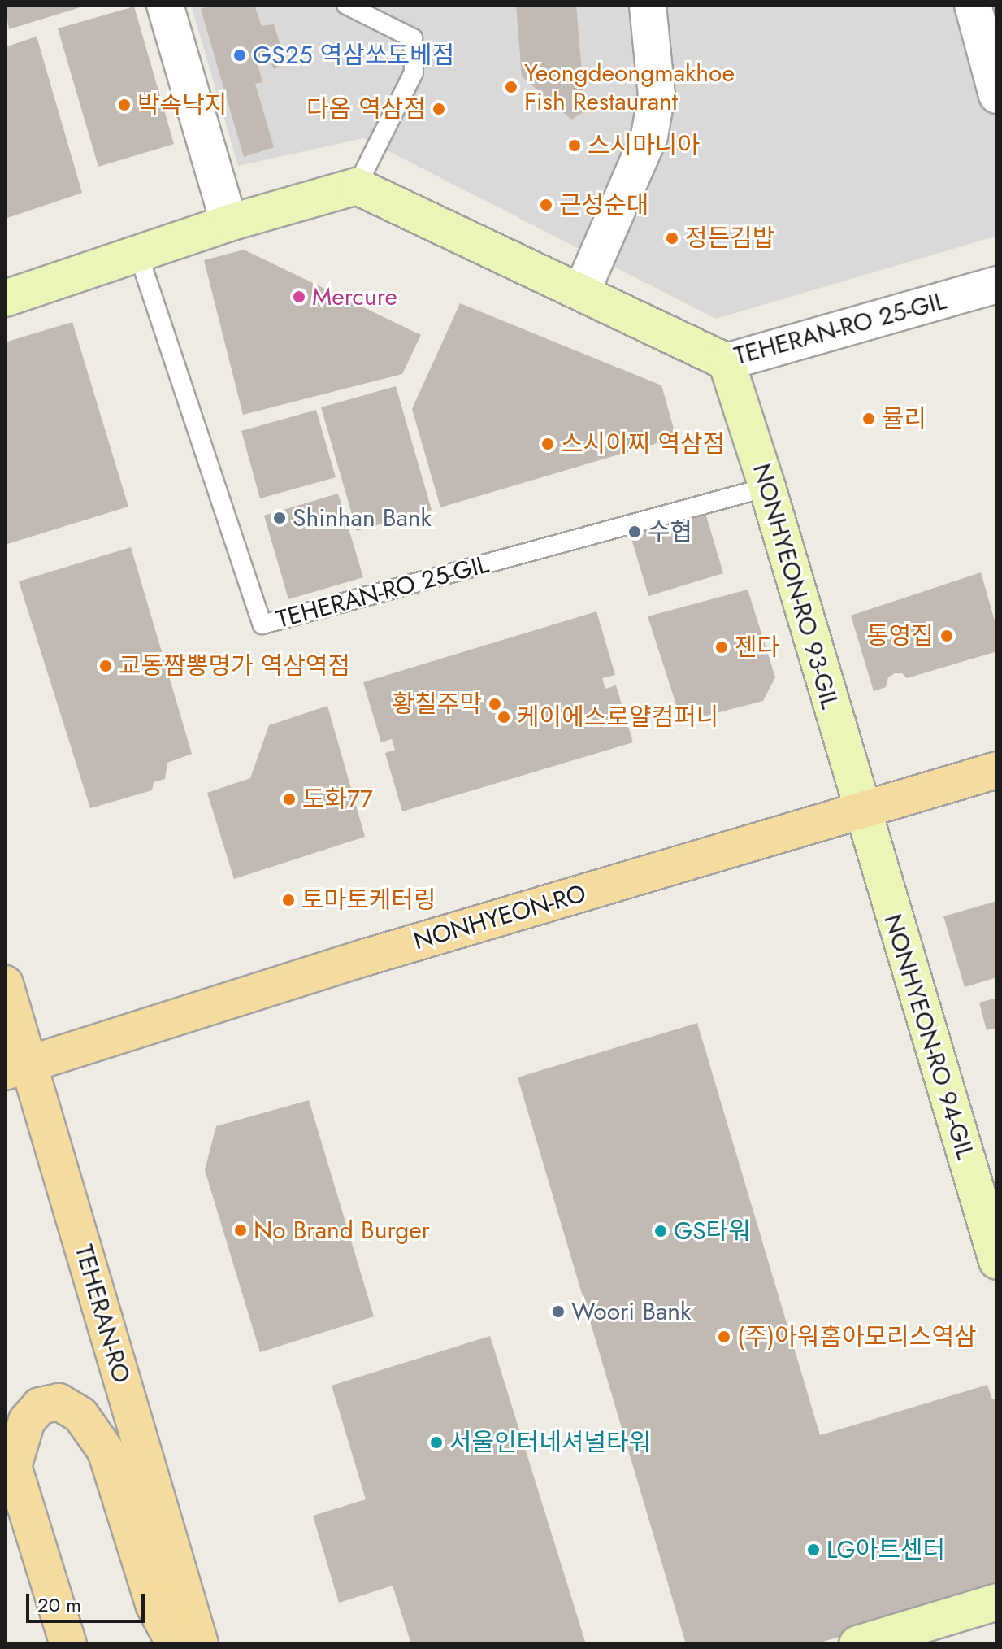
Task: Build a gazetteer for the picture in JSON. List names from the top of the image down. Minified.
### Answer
{"streets":{"main road":["NONHYEON-RO","TEHERAN-RO"],"street":["TEHERAN-RO 25-GIL","NONHYEON-RO 93-GIL","NONHYEON-RO 94-GIL"]},"crossings":[["TEHERAN-RO 25-GIL","NONHYEON-RO 93-GIL"],["NONHYEON-RO 93-GIL","NONHYEON-RO"],["NONHYEON-RO 93-GIL","NONHYEON-RO 94-GIL"],["NONHYEON-RO","NONHYEON-RO 94-GIL"],["NONHYEON-RO","TEHERAN-RO"]],"places":["GS25 역삼쏘도베점","Yeongdeongmakhoe Fish Restaurant","박속낙지","다옴 역삼점","스시마니아","근성순대","정든김밥","Mercure","뮬리","스시이찌 역삼점","Shinhan Bank","수협","통영집","젠다","교동짬뽕명가 역삼역점","황칠주막","케이에스로얄컴퍼니","도화77","토마토케터링","No Brand Burger","GS타워","Woori Bank","(주)아워홈아모리스역삼","서울인터네셔널타워","LG아트센터"],"scale_bar":"20 m"}
